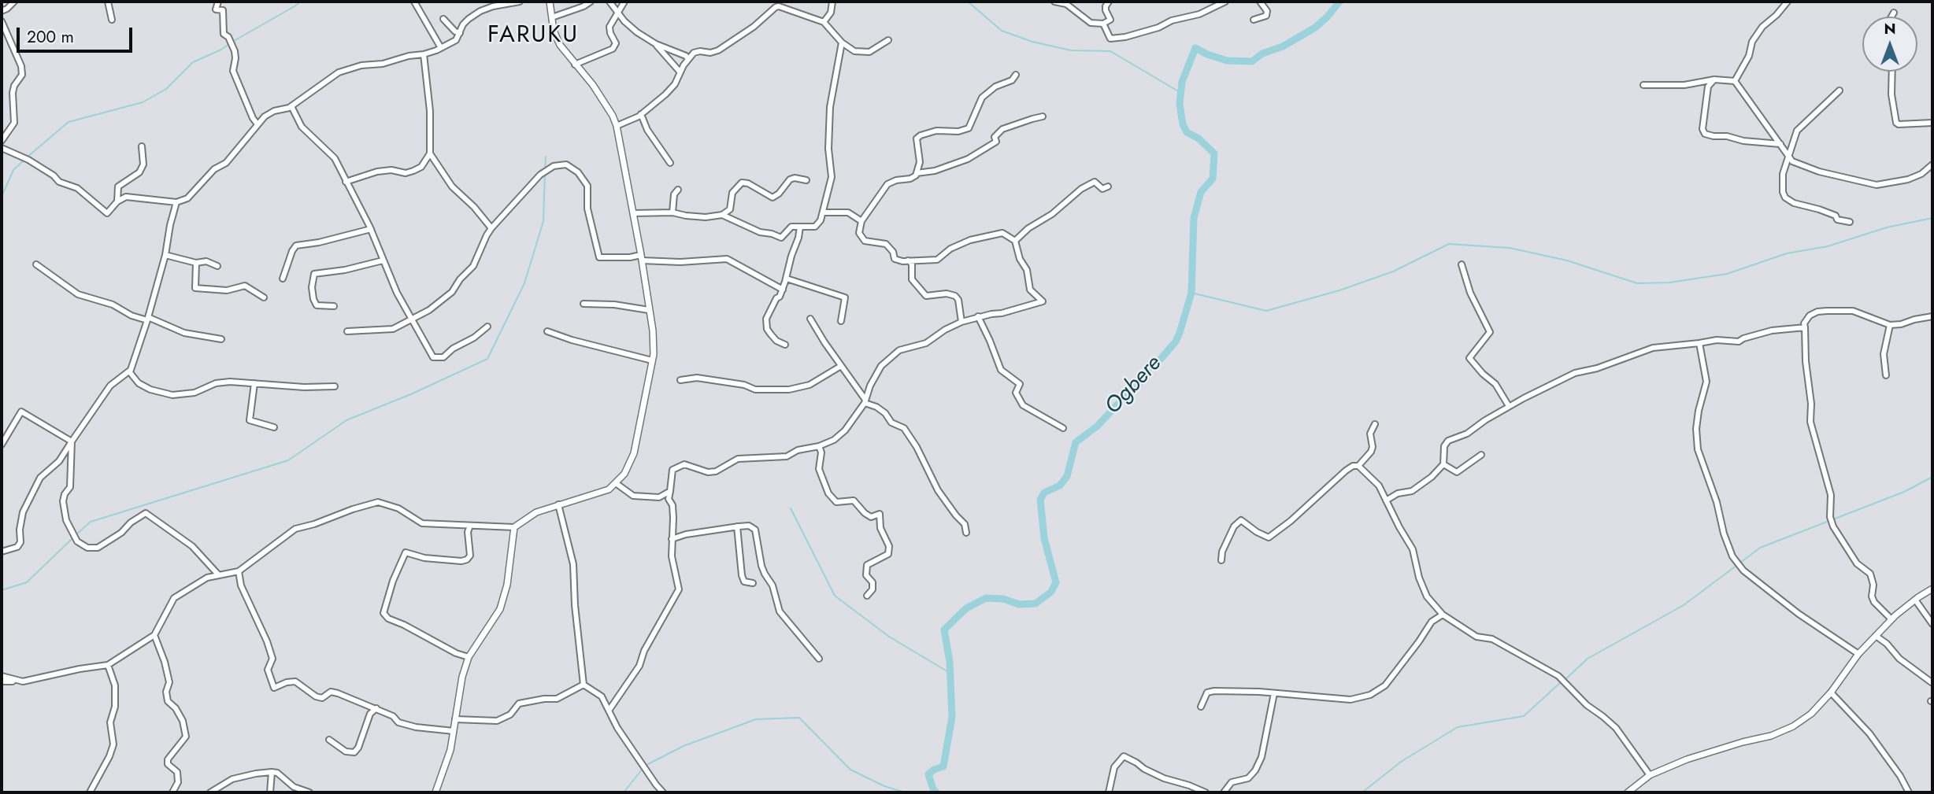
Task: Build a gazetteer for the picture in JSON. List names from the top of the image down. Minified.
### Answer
{"districts":["FARUKU"],"water":["Ogbere"],"scale_bar":"200 m","north":"top"}
